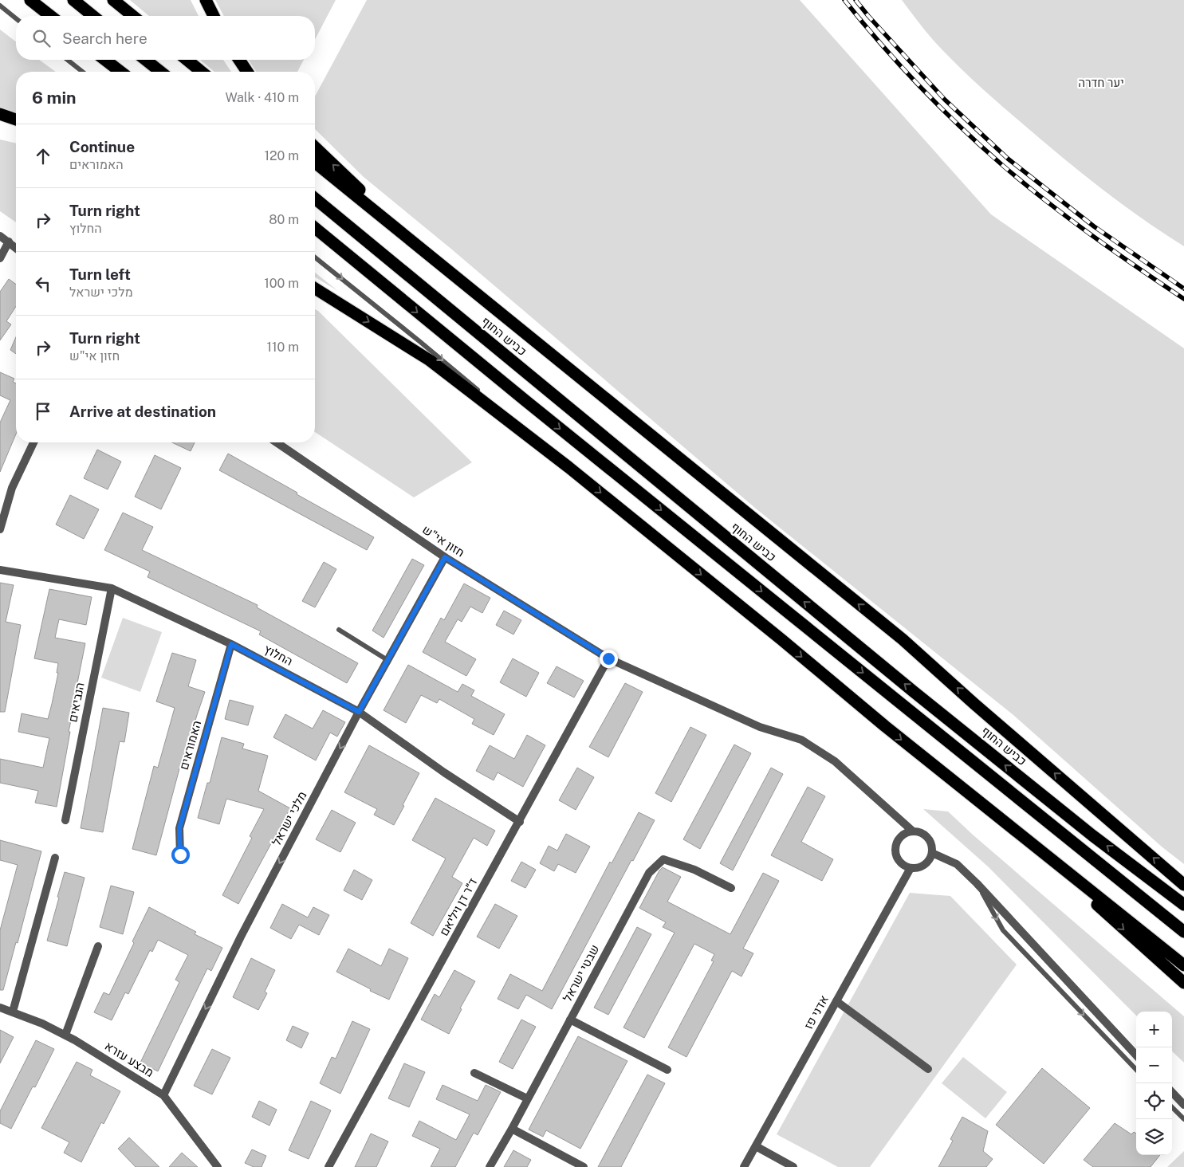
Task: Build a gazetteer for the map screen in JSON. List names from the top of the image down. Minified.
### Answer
{"streets":{"highway":["כביש החוף"],"street":["חזון אי\"ש","החלוץ","הנביאים","האמוראים","מלכי ישראל","ד״ר דן ויליאם","שבטי ישראל","אדני פז","מבצע עזרא"]},"crossings":[["חזון אי\"ש","מלכי ישראל"],["חזון אי\"ש","ד״ר דן ויליאם"],["חזון אי\"ש","אדני פז"],["החלוץ","הנביאים"],["החלוץ","האמוראים"],["החלוץ","מלכי ישראל"],["החלוץ","ד״ר דן ויליאם"],["מלכי ישראל","מבצע עזרא"]],"one_way":["מלכי ישראל"],"parks":["יער חדרה"],"page":{"search":"Search here","heading":["6 min","Walk · 410 m"],"list":[["Continue","האמוראים","120 m"],["Turn right","החלוץ","80 m"],["Turn left","מלכי ישראל","100 m"],["Turn right","חזון אי\"ש","110 m"],"Arrive at destination"],"map_buttons":["+","−"]}}
